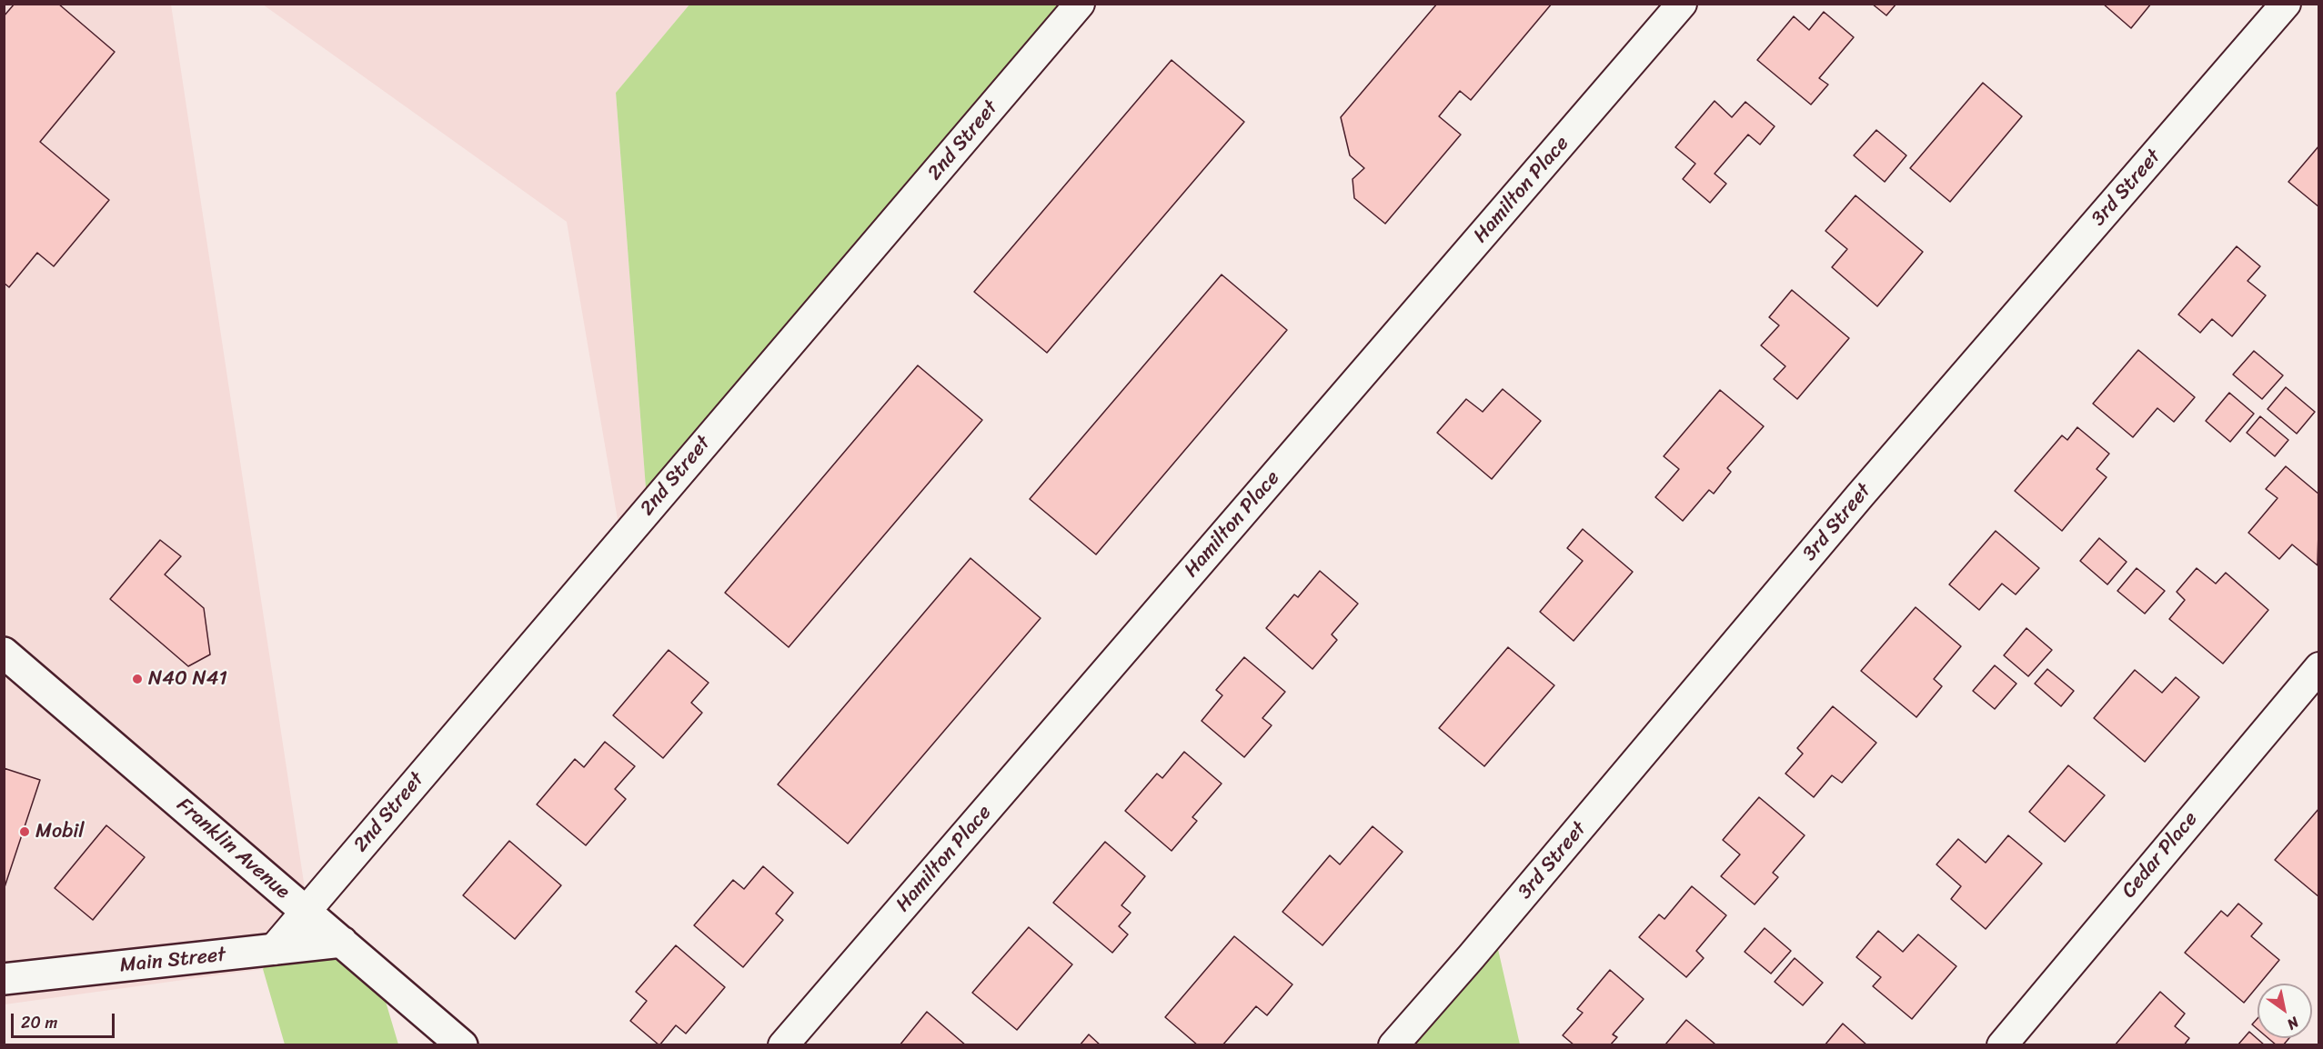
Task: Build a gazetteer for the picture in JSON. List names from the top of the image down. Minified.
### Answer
{"streets":{"main road":["Franklin Avenue","Main Street"],"street":["2nd Street","3rd Street","Hamilton Place","Cedar Place"]},"crossings":[["2nd Street","Franklin Avenue"],["2nd Street","Main Street"],["Franklin Avenue","Main Street"]],"places":["N40 N41","Mobil"],"scale_bar":"20 m","north":"bottom right"}
